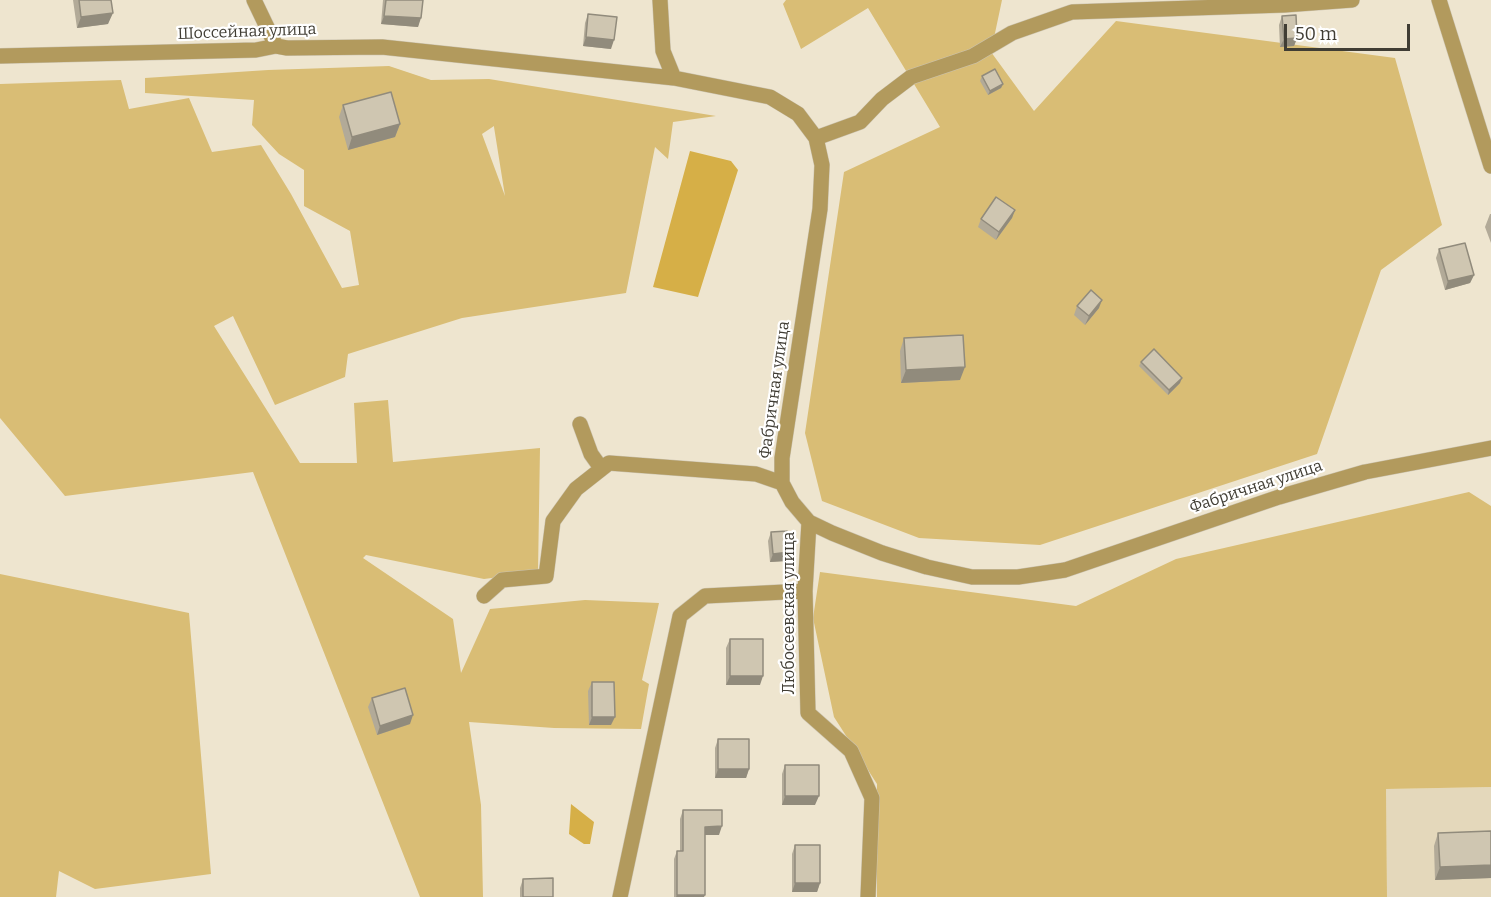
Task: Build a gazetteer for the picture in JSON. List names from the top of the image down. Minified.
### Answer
{"streets":{"street":["Шоссейная улица","Фабричная улица","Любосеевская улица"]},"crossings":[["Шоссейная улица","Фабричная улица"],["Фабричная улица","Любосеевская улица"]],"scale_bar":"50 m"}
